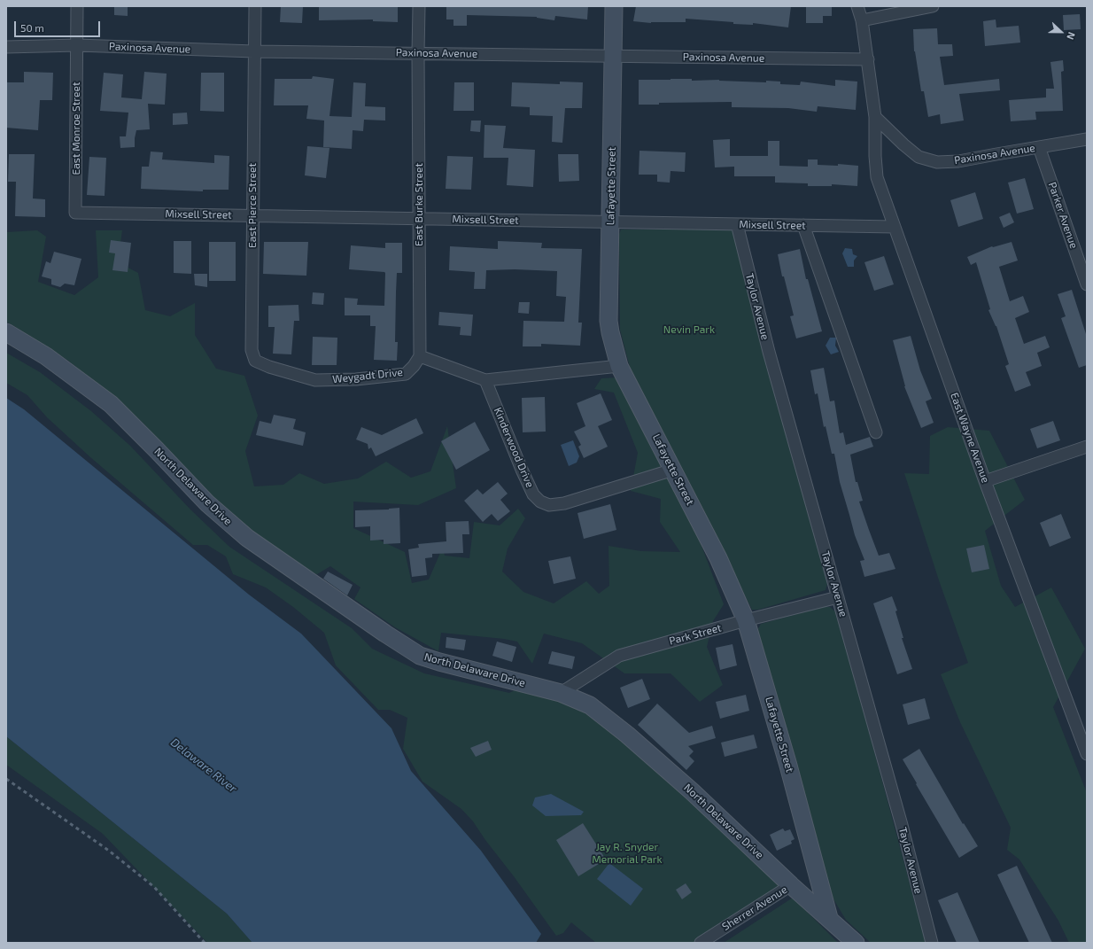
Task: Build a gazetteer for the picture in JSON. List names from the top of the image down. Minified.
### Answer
{"streets":{"main road":["Lafayette Street","North Delaware Drive"],"street":["Paxinosa Avenue","East Monroe Street","East Burke Street","East Pierce Street","Mixsell Street","Parker Avenue","Taylor Avenue","Weygadt Drive","East Wayne Avenue","Kinderwood Drive","Park Street","Sherrer Avenue"]},"crossings":[["Paxinosa Avenue","East Monroe Street"],["Paxinosa Avenue","Lafayette Street"],["Paxinosa Avenue","East Burke Street"],["Paxinosa Avenue","East Pierce Street"],["Paxinosa Avenue","Parker Avenue"],["Paxinosa Avenue","East Wayne Avenue"],["East Monroe Street","Mixsell Street"],["Lafayette Street","Mixsell Street"],["Lafayette Street","Kinderwood Drive"],["Lafayette Street","North Delaware Drive"],["Lafayette Street","Park Street"],["East Burke Street","Mixsell Street"],["East Burke Street","Weygadt Drive"],["East Pierce Street","Mixsell Street"],["East Pierce Street","Weygadt Drive"],["Mixsell Street","Taylor Avenue"],["Mixsell Street","East Wayne Avenue"],["Taylor Avenue","Park Street"],["North Delaware Drive","Park Street"],["North Delaware Drive","Sherrer Avenue"]],"water":["Delaware River"],"parks":["Nevin Park","Jay R. Snyder Memorial Park"],"scale_bar":"50 m","north":"right"}
